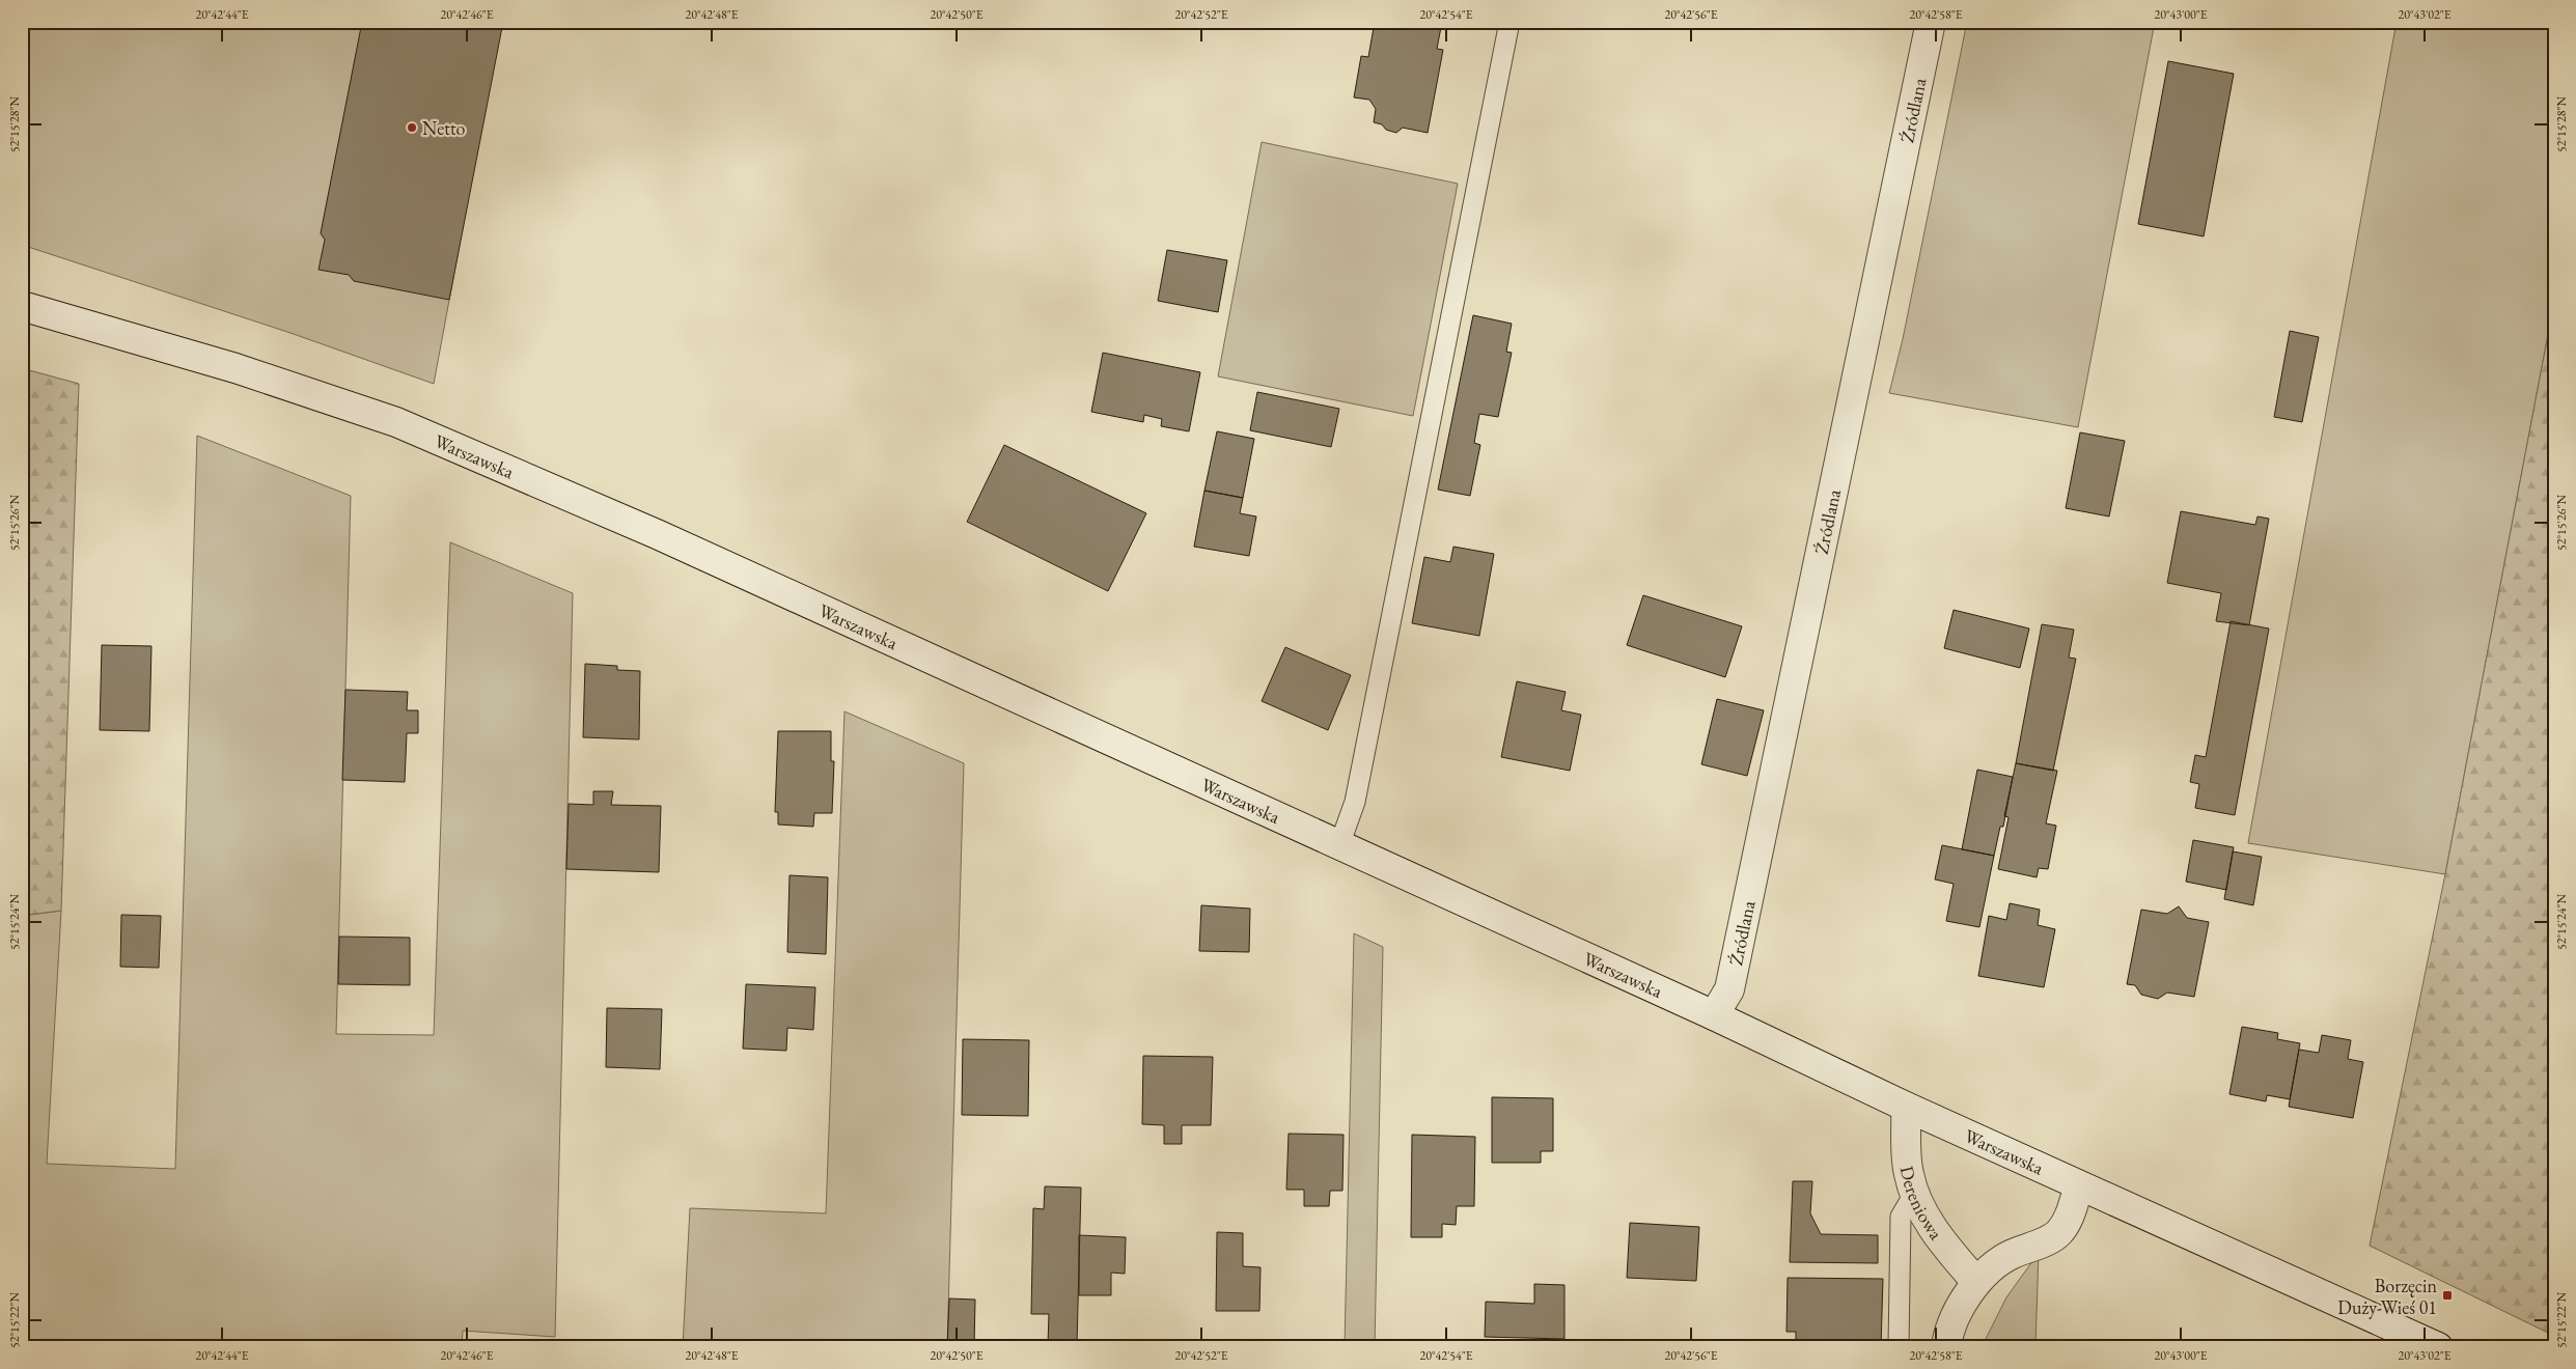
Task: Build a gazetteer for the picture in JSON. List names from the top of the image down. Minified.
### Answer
{"streets":{"main road":["Źródlana","Warszawska","Dereniowa"]},"crossings":[["Źródlana","Warszawska"],["Warszawska","Dereniowa"]],"places":{"other":["Netto"],"transit":["Borzęcin Duży-Wieś 01"]},"coordinates":["20°42'44\"E","20°42'46\"E","20°42'48\"E","20°42'50\"E","20°42'52\"E","20°42'54\"E","20°42'56\"E","20°42'58\"E","20°43'00\"E","20°43'02\"E","52°15'28\"N","52°15'26\"N","52°15'24\"N","52°15'22\"N"]}
